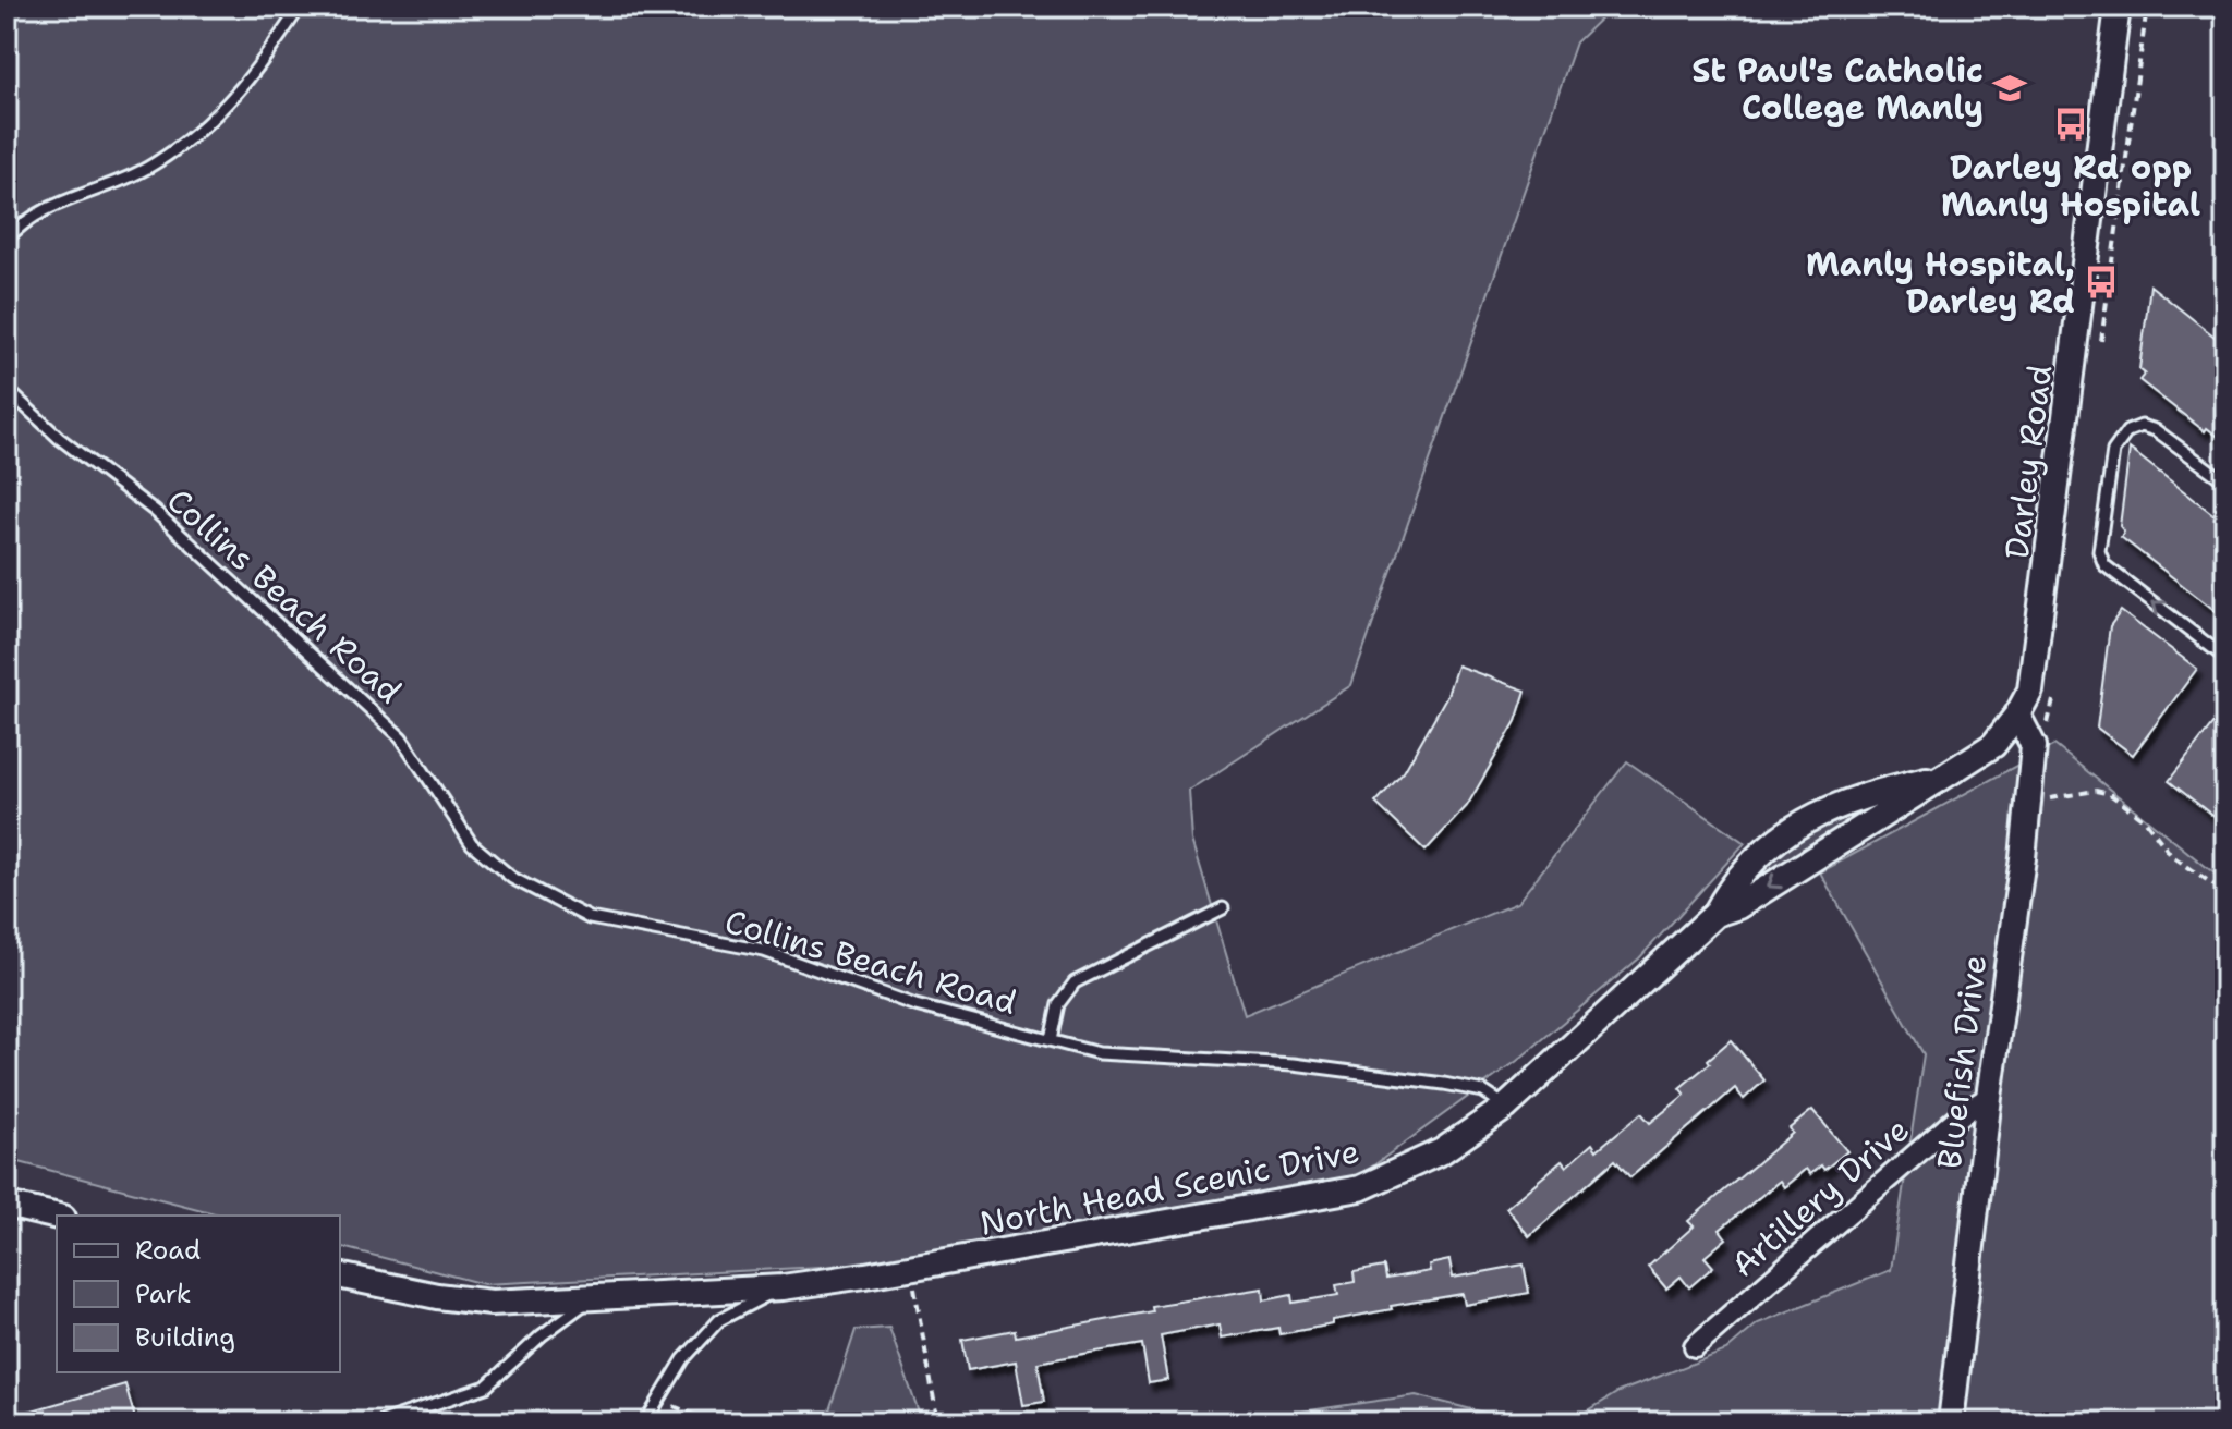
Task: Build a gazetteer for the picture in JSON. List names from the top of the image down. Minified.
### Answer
{"streets":{"street":["Darley Road","Bluefish Drive","North Head Scenic Drive","Artillery Drive"],"lane":["Collins Beach Road"]},"crossings":[["Darley Road","Bluefish Drive"],["Darley Road","North Head Scenic Drive"],["Collins Beach Road","North Head Scenic Drive"],["Bluefish Drive","North Head Scenic Drive"],["Bluefish Drive","Artillery Drive"]],"places":{"school or university":["St Paul's Catholic College Manly"],"bus stop":["Darley Rd opp Manly Hospital","Manly Hospital, Darley Rd"]},"legend":["Road","Park","Building"]}
